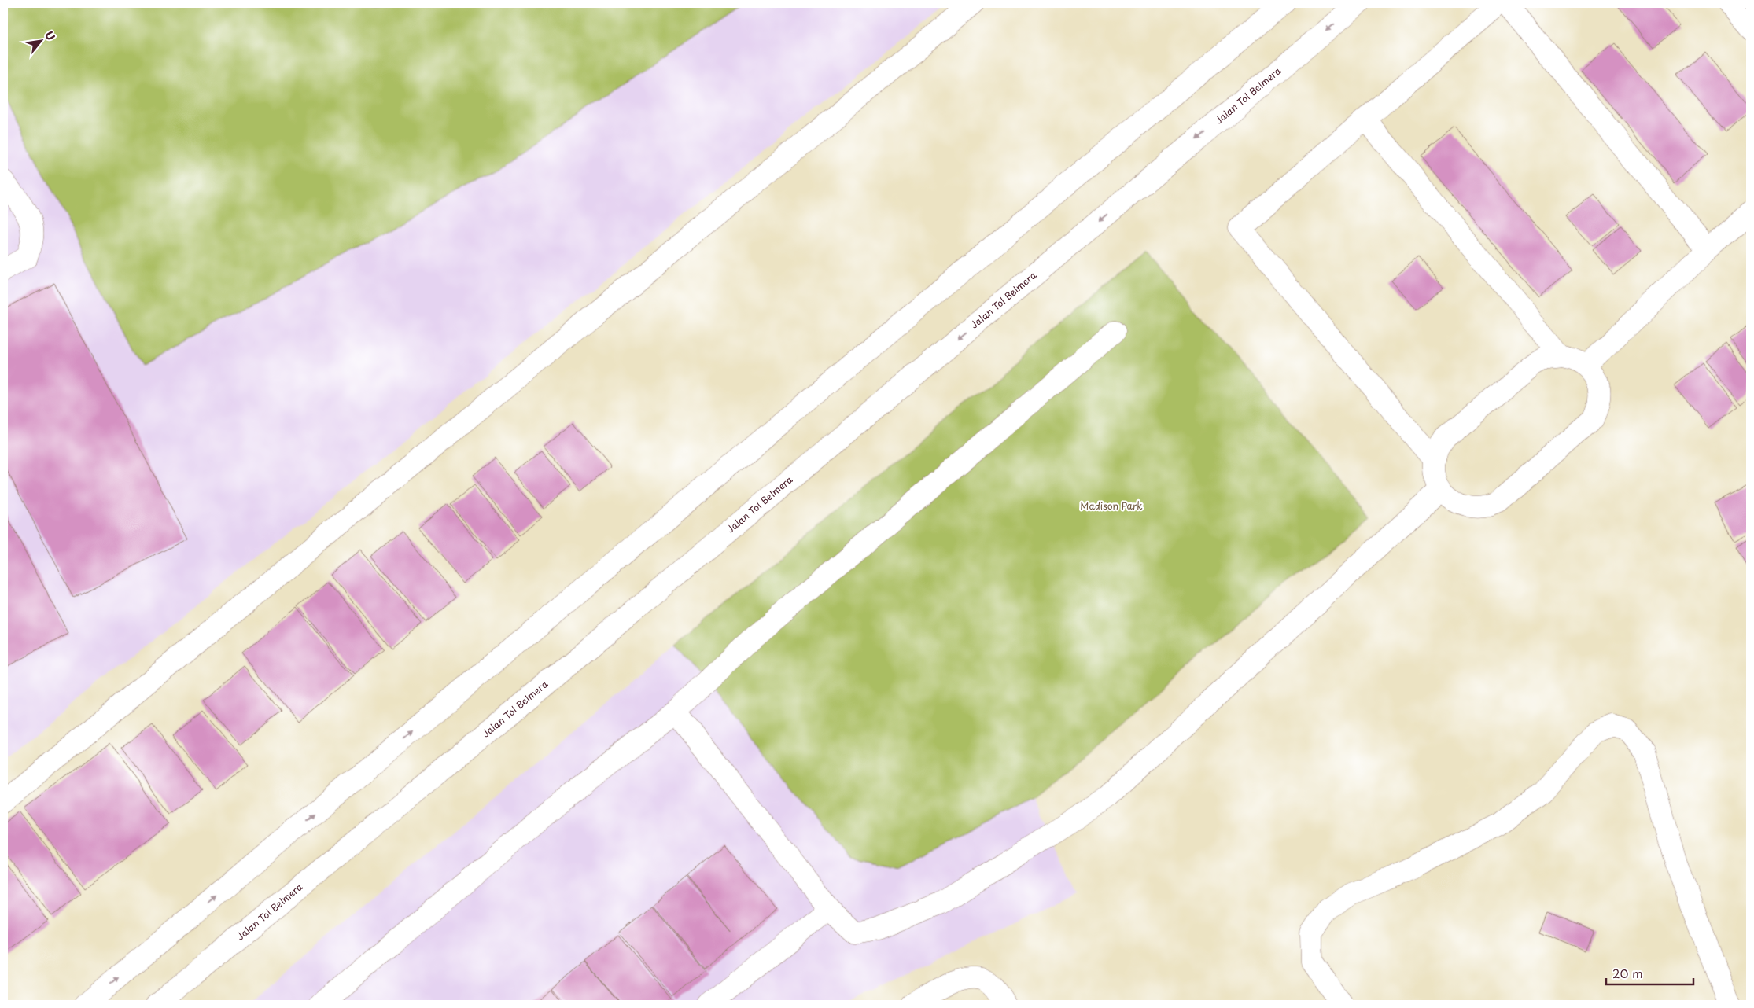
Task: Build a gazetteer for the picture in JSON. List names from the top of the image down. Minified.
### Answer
{"streets":{"main road":["Jalan Tol Belmera"]},"parks":["Madison Park"],"scale_bar":"20 m","north":"top right"}
